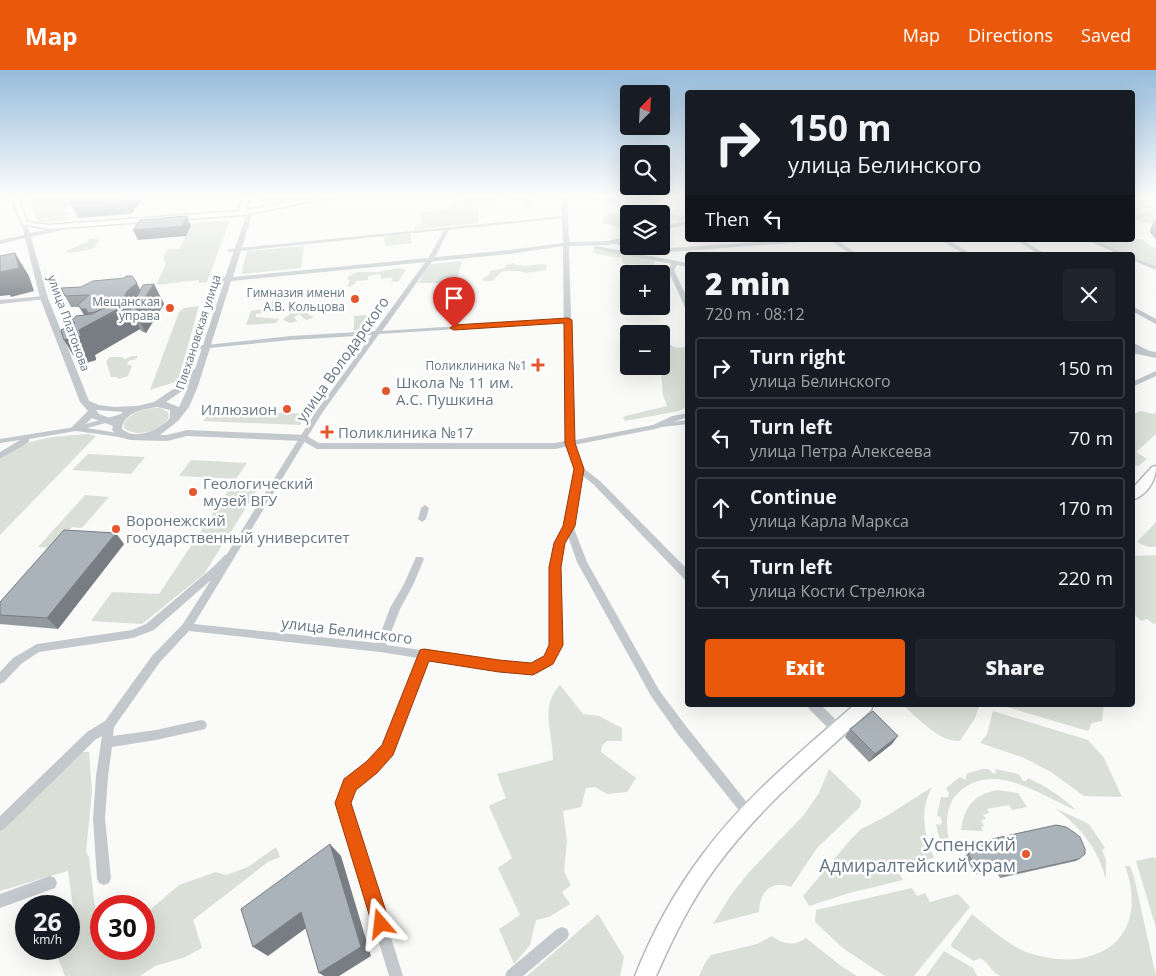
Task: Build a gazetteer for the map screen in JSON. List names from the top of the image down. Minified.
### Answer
{"streets":{"street":["улица Платонова","Плехановская улица","улица Володарского","улица Белинского"]},"crossings":[["улица Володарского","улица Белинского"]],"places":{"other":["Гимназия имени А.В. Кольцова","Мещанская управа","Школа № 11 им. А.С. Пушкина","Иллюзион","Геологический музей ВГУ","Воронежский государственный университет","Успенский Адмиралтейский храм"],"health":["Поликлиника №1","Поликлиника №17"]},"north":"top right","page":{"header":"Map","nav":["Map","Directions","Saved"],"map_buttons":["+","−"],"turn":["150 m","улица Белинского"],"then":"Then","heading":["2 min","720 m · 08:12"],"list":[{"name":"Turn right","note":"улица Белинского","value":"150 m"},{"name":"Turn left","note":"улица Петра Алексеева","value":"70 m"},{"name":"Continue","note":"улица Карла Маркса","value":"170 m"},{"name":"Turn left","note":"улица Кости Стрелюка","value":"220 m"}],"buttons":["Exit","Share"],"speed":"26 km/h","limit":"30"}}
